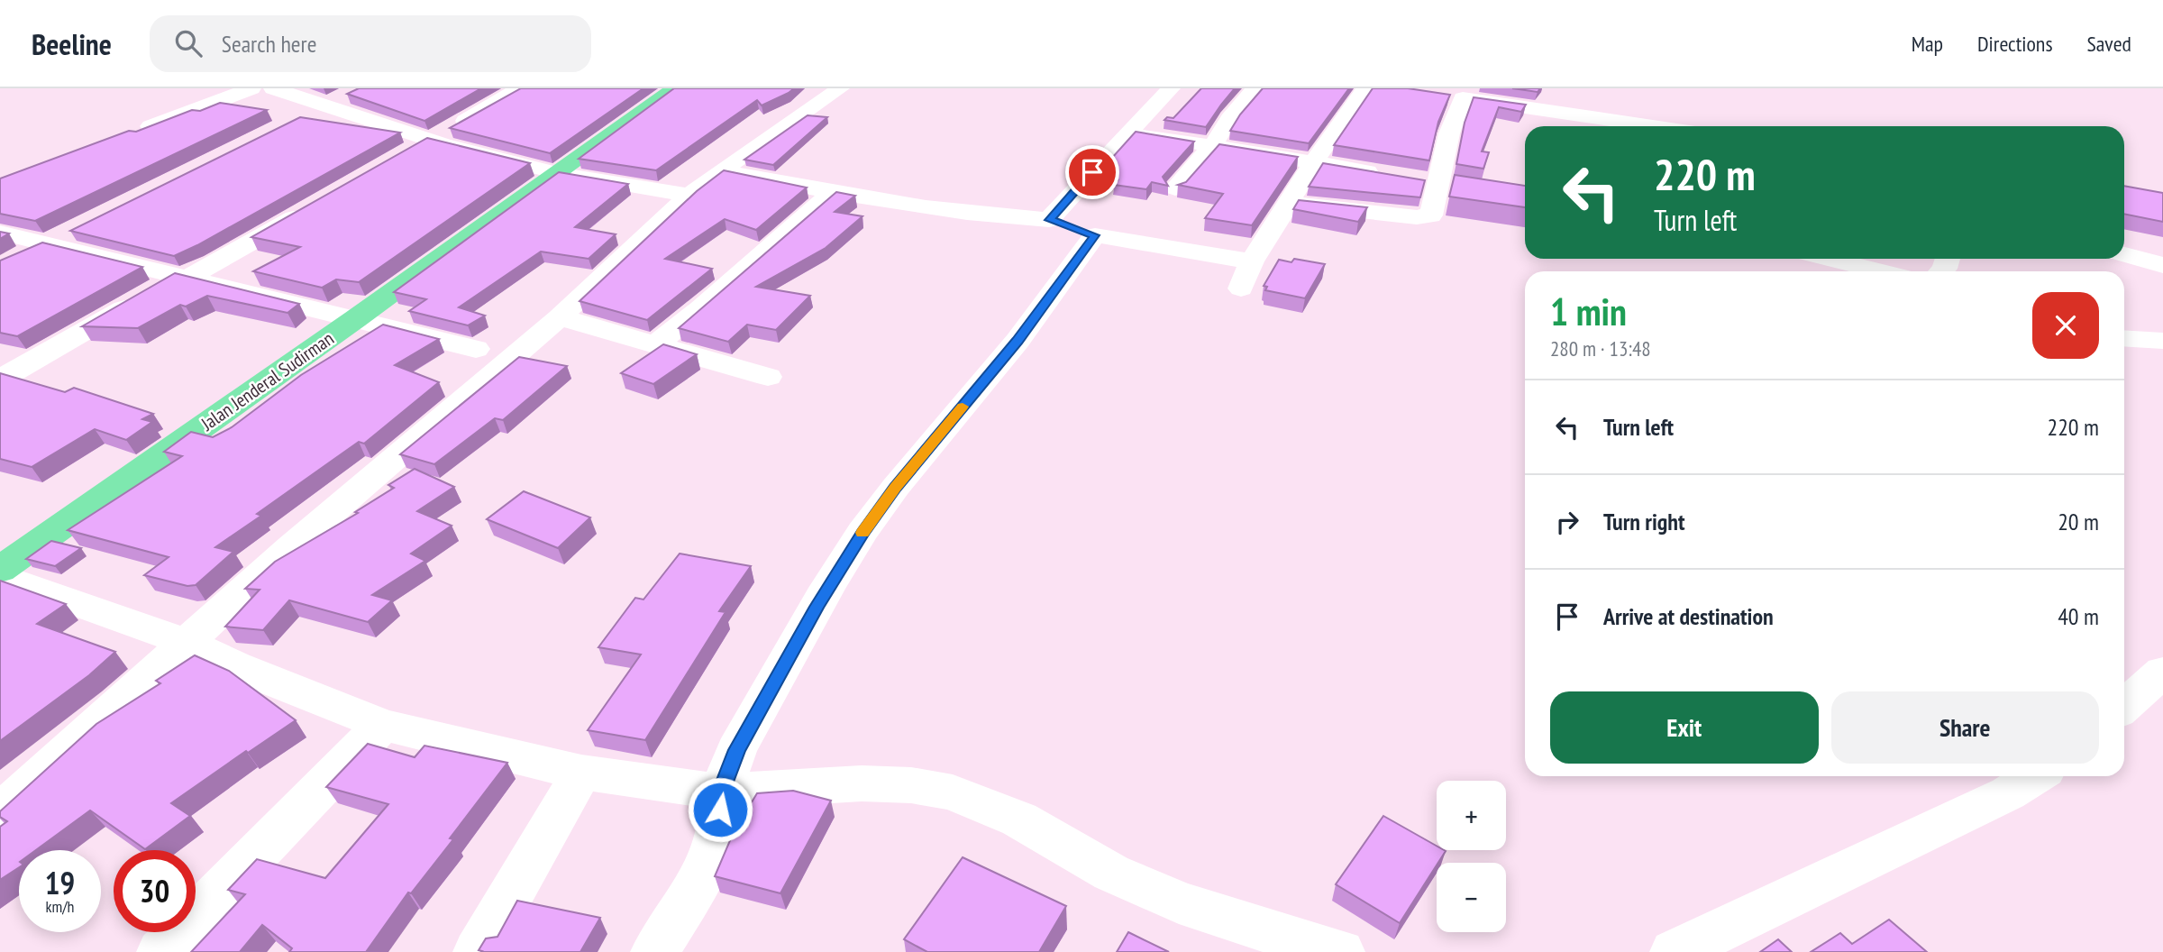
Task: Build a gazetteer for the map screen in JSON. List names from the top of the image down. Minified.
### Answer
{"streets":{"highway":["Jalan Jenderal Sudirman"]},"page":{"header":"Beeline","search":"Search here","nav":["Map","Directions","Saved"],"turn":["220 m","Turn left"],"heading":["1 min","280 m · 13:48"],"list":[{"name":"Turn left","value":"220 m"},{"name":"Turn right","value":"20 m"},{"name":"Arrive at destination","value":"40 m"}],"buttons":["Exit","Share"],"map_buttons":["+","−"],"speed":"19 km/h","limit":"30"}}
